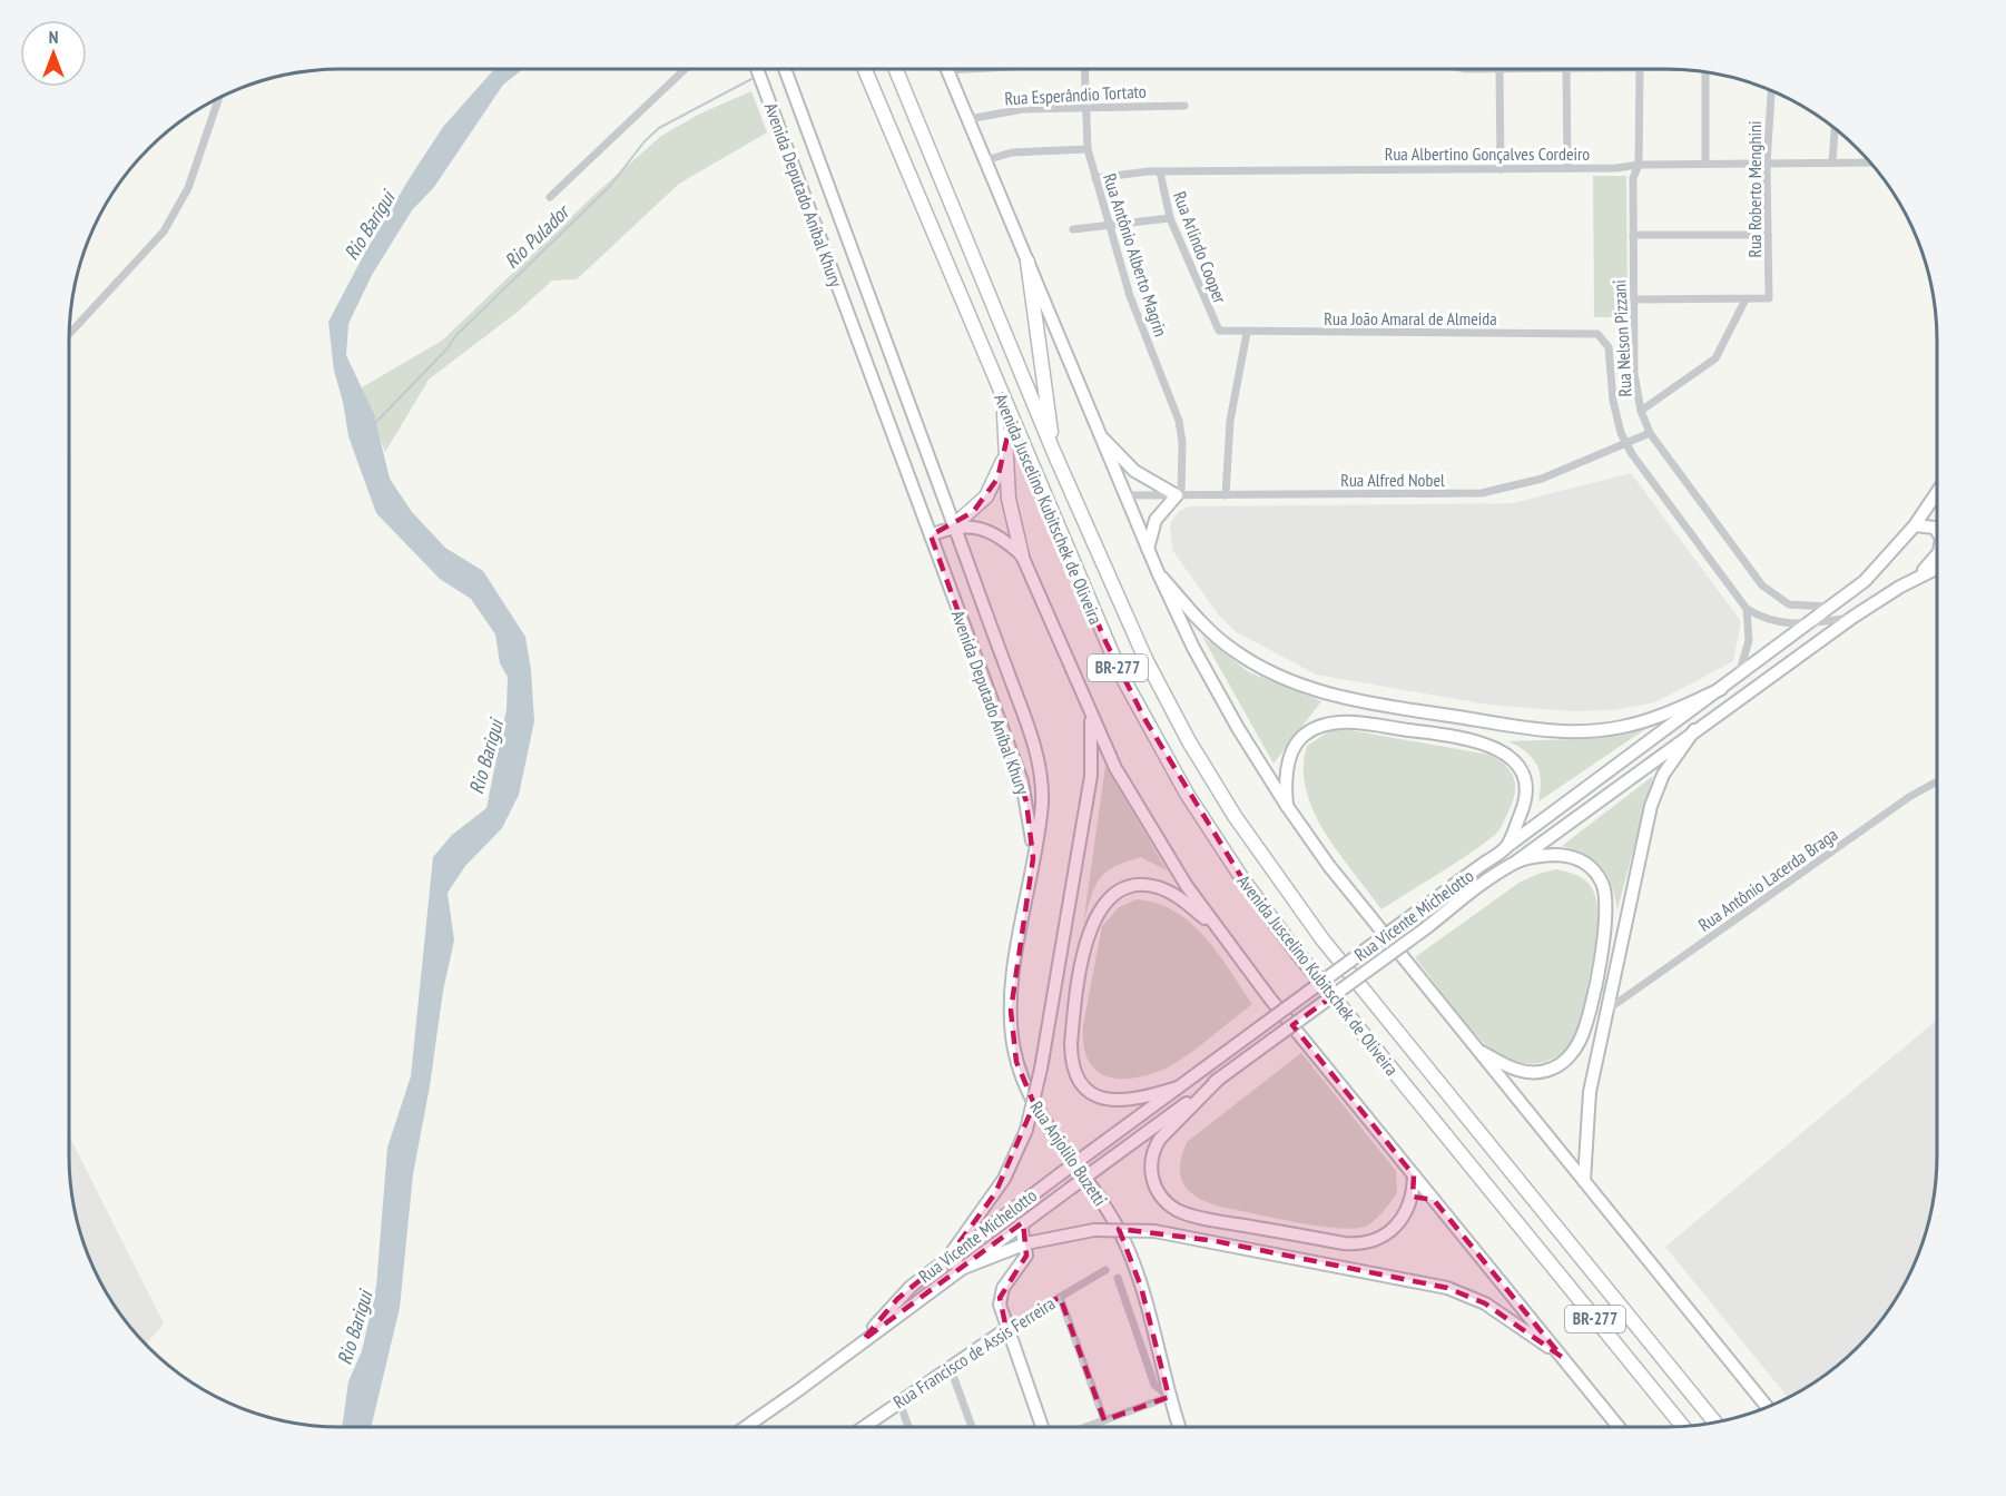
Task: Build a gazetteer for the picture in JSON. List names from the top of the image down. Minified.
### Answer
{"streets":{"highway":["Avenida Juscelino Kubitschek de Oliveira","BR-277"],"main road":["Avenida Deputado Aníbal Khury","Rua Vicente Michelotto","Rua Anjolilo Buzetti","Rua Francisco de Assis Ferreira"],"street":["Rua Esperândio Tortato","Rua Albertino Gonçalves Cordeiro","Rua Roberto Menghini","Rua Arlindo Cooper","Rua Antônio Alberto Magrin","Rua João Amaral de Almeida","Rua Nelson Pizzani","Rua Alfred Nobel","Rua Antônio Lacerda Braga"]},"crossings":[["Rua Esperândio Tortato","Rua Antônio Alberto Magrin"],["Rua Albertino Gonçalves Cordeiro","Rua Roberto Menghini"],["Rua Albertino Gonçalves Cordeiro","Rua Arlindo Cooper"],["Rua Albertino Gonçalves Cordeiro","Rua Antônio Alberto Magrin"],["Rua Albertino Gonçalves Cordeiro","Rua Nelson Pizzani"],["Avenida Deputado Aníbal Khury","Rua Anjolilo Buzetti"],["Rua Arlindo Cooper","Rua João Amaral de Almeida"],["Rua Antônio Alberto Magrin","Rua Alfred Nobel"],["Rua João Amaral de Almeida","Rua Nelson Pizzani"],["Rua Nelson Pizzani","Rua Alfred Nobel"],["Rua Nelson Pizzani","Rua Vicente Michelotto"]],"water":["Rio Barigui","Rio Pulador"],"north":"top"}
